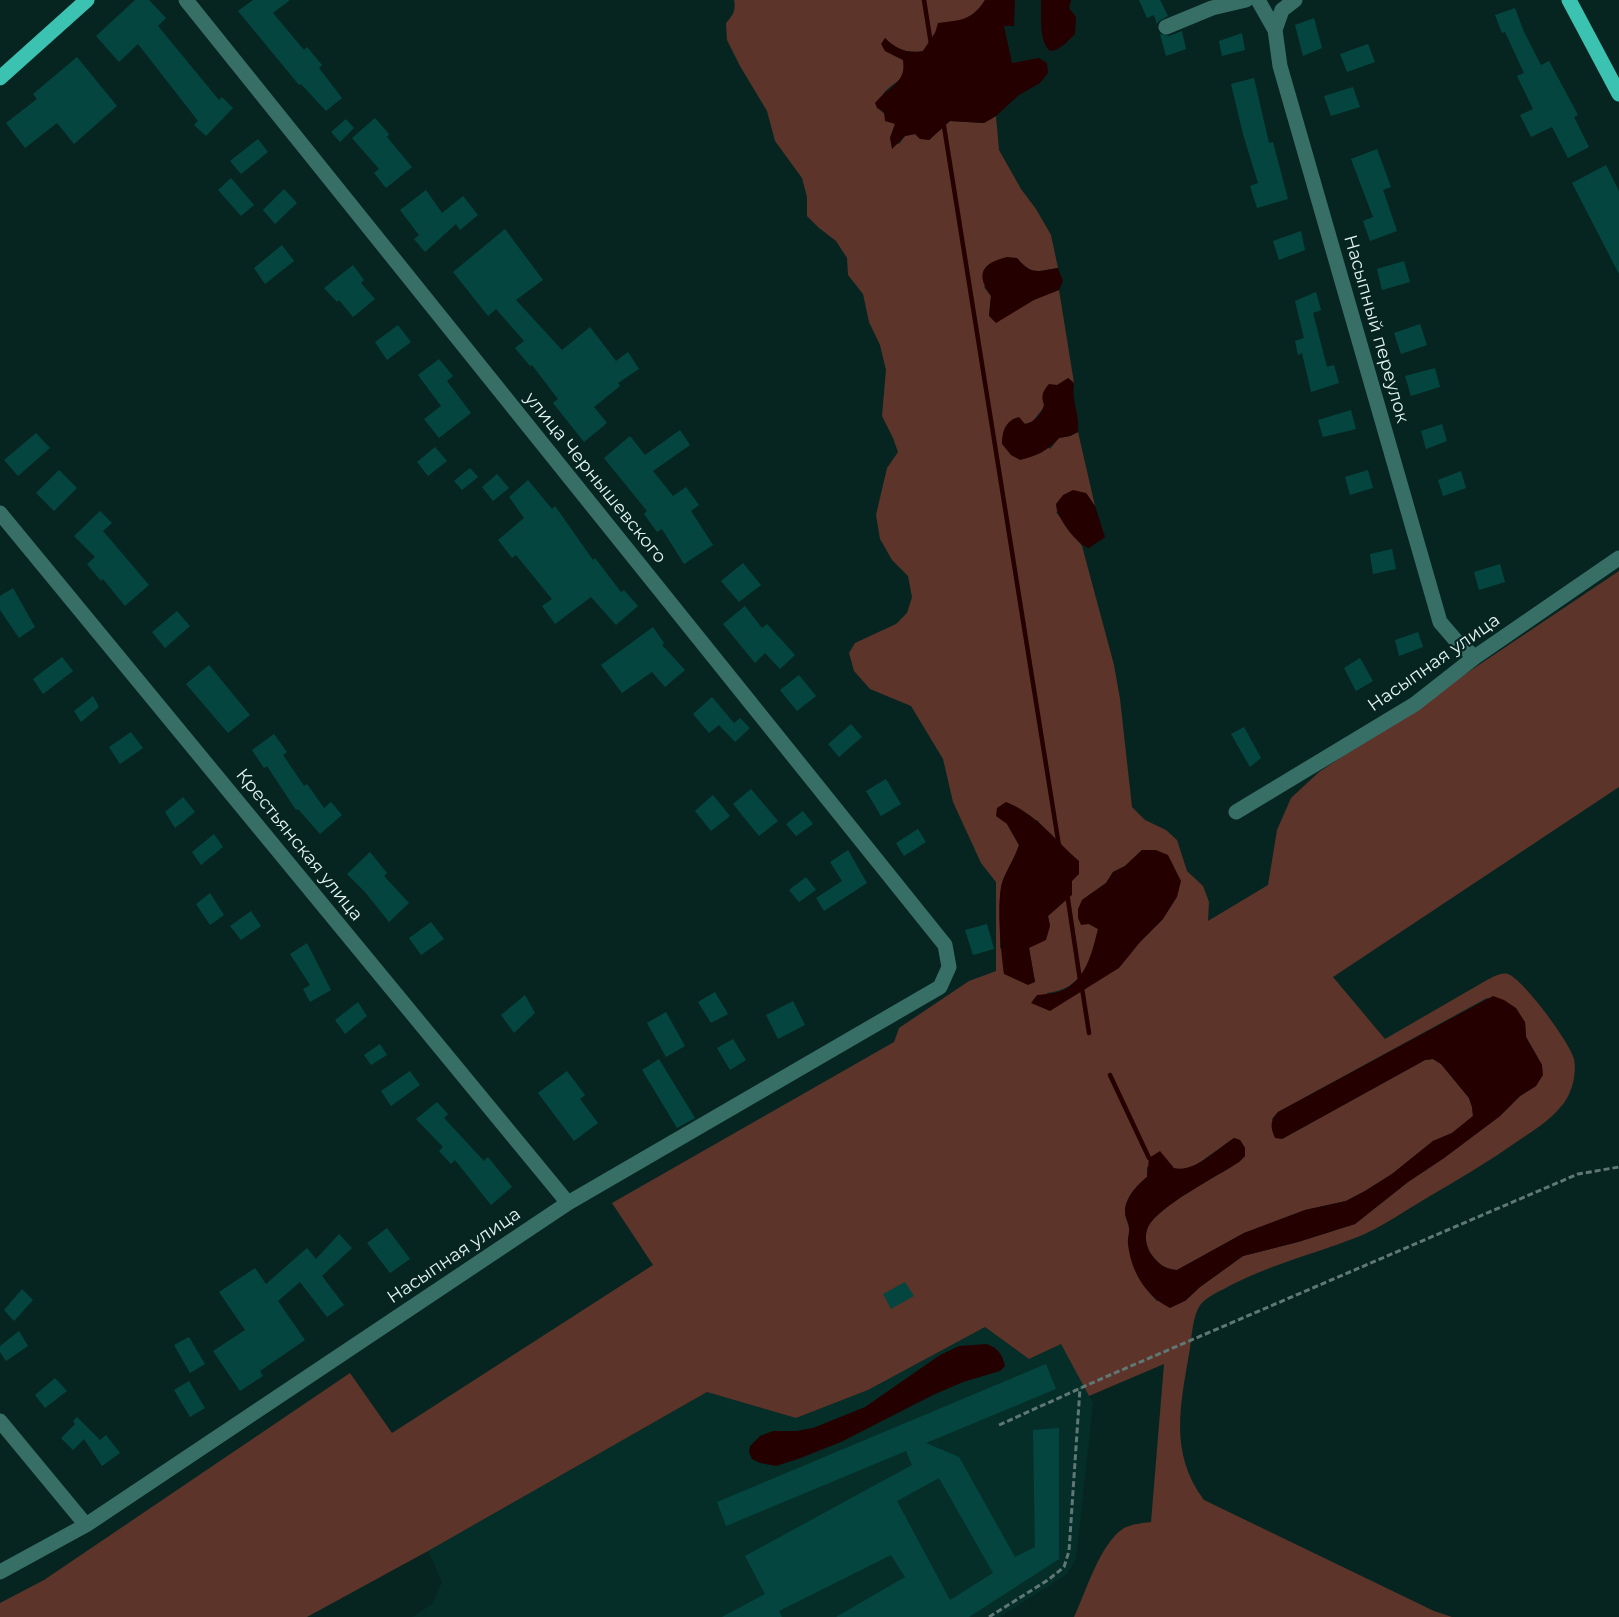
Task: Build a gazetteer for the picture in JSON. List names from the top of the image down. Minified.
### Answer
{"streets":{"street":["Насыпный переулок","улица Чернышевского","Насыпная улица","Крестьянская улица"]},"crossings":[["Насыпный переулок","Насыпная улица"],["улица Чернышевского","Насыпная улица"],["Насыпная улица","Крестьянская улица"]]}
